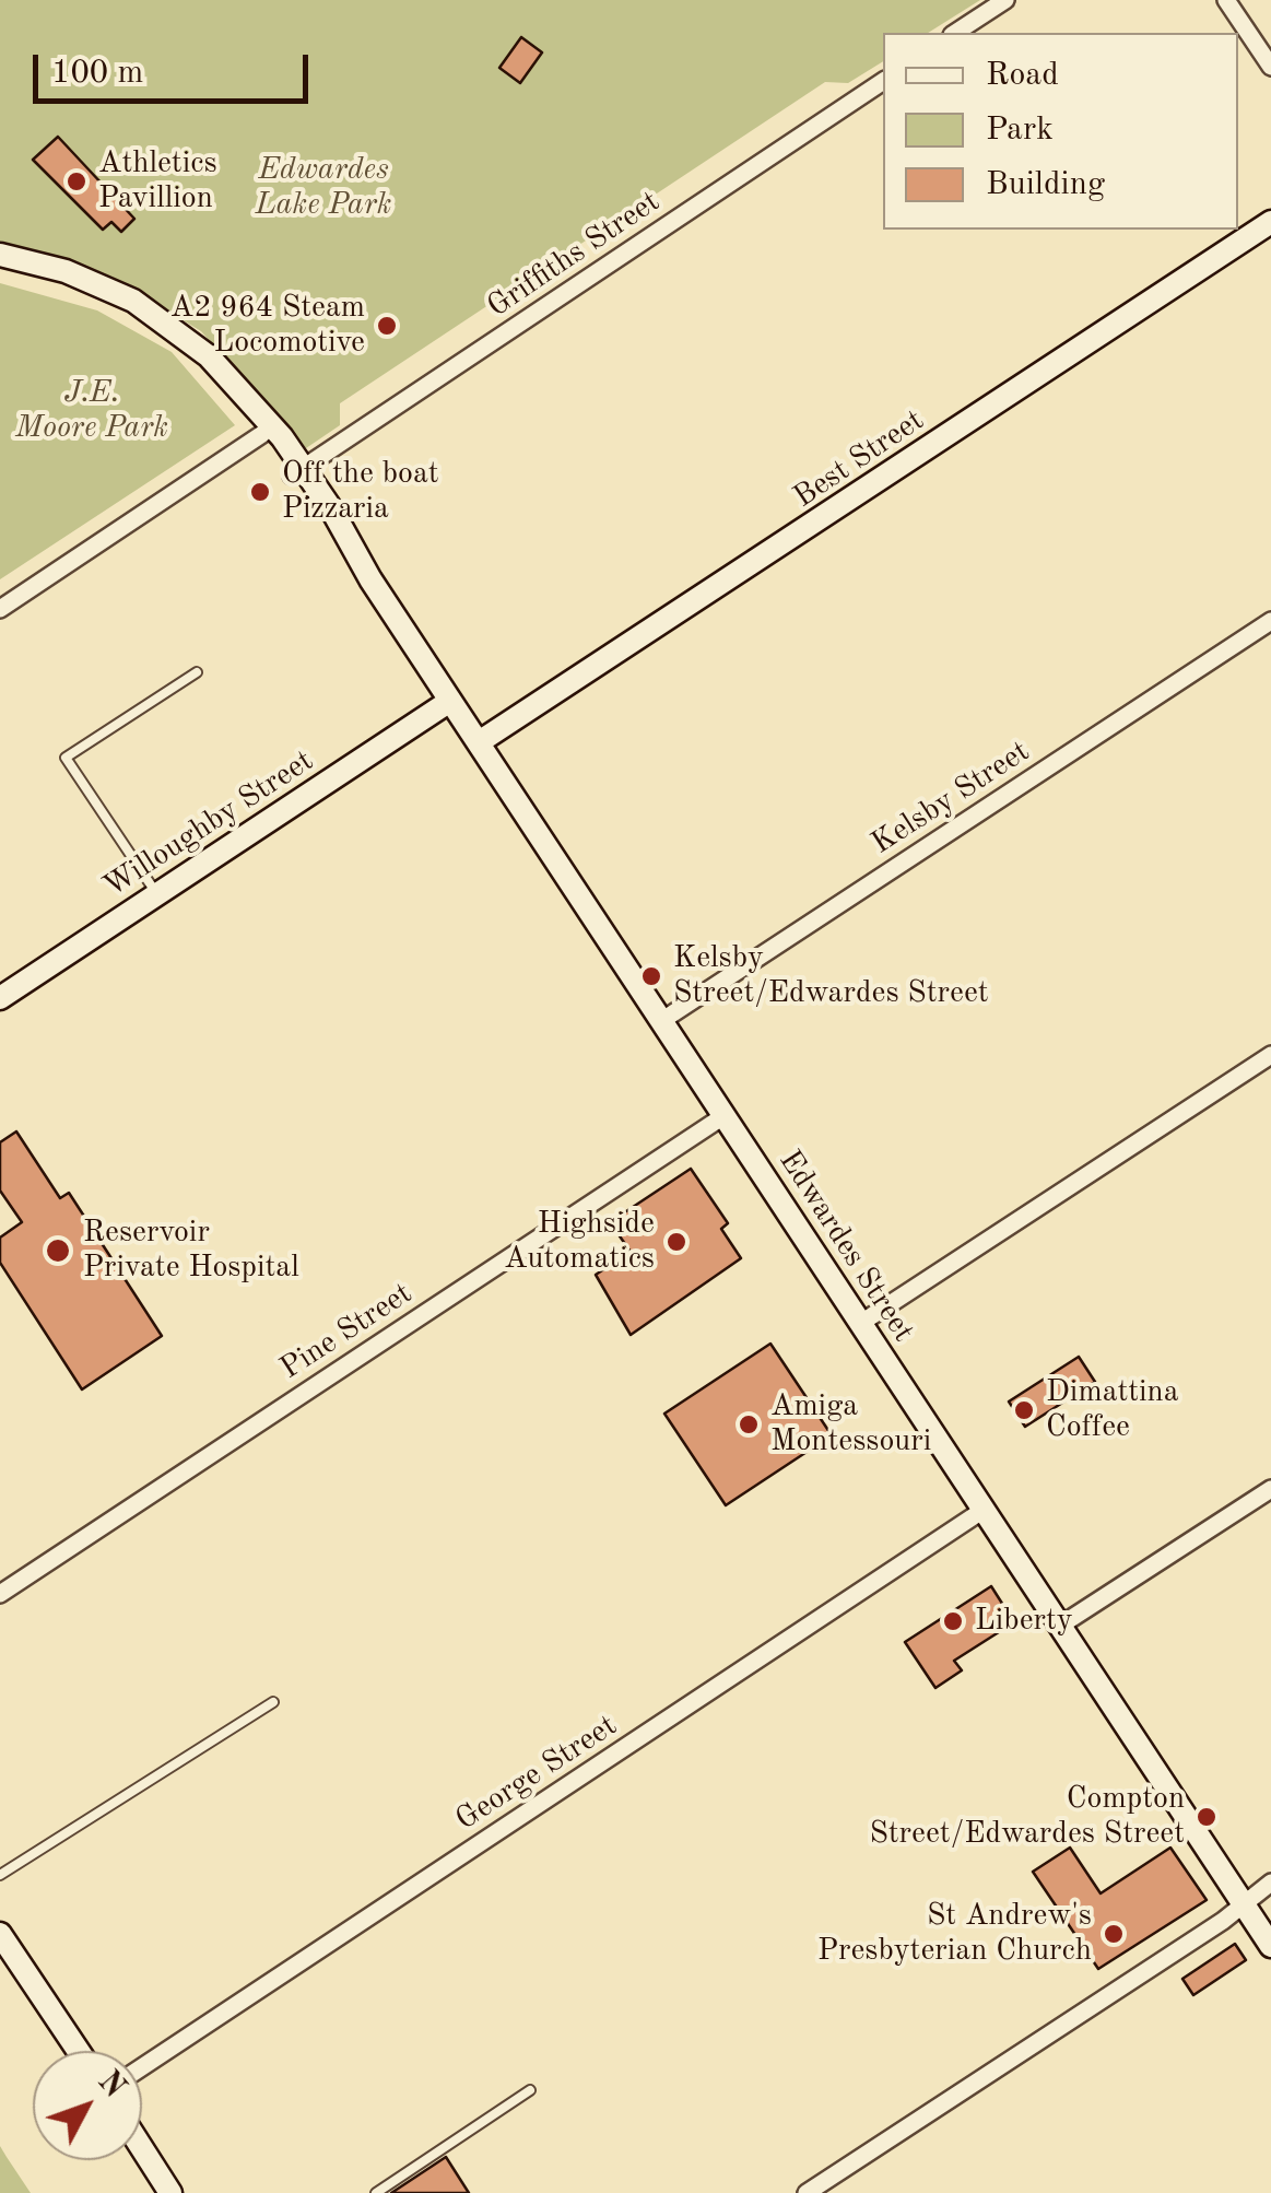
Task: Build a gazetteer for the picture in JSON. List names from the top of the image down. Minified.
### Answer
{"streets":{"street":["Griffiths Street","Best Street","Kelsby Street","Willoughby Street","Edwardes Street","Pine Street","George Street"]},"crossings":[["Griffiths Street","Edwardes Street"],["Best Street","Edwardes Street"],["Kelsby Street","Edwardes Street"],["Willoughby Street","Edwardes Street"],["Edwardes Street","Pine Street"],["Edwardes Street","George Street"]],"parks":["Edwardes Lake Park","J.E. Moore Park"],"places":["Athletics Pavillion","A2 964 Steam Locomotive","Off the boat Pizzaria","Kelsby Street/Edwardes Street","Highside Automatics","Reservoir Private Hospital","Dimattina Coffee","Amiga Montessouri","Liberty","Compton Street/Edwardes Street","St Andrew's Presbyterian Church"],"legend":["Road","Park","Building"],"scale_bar":"100 m","north":"top right"}
